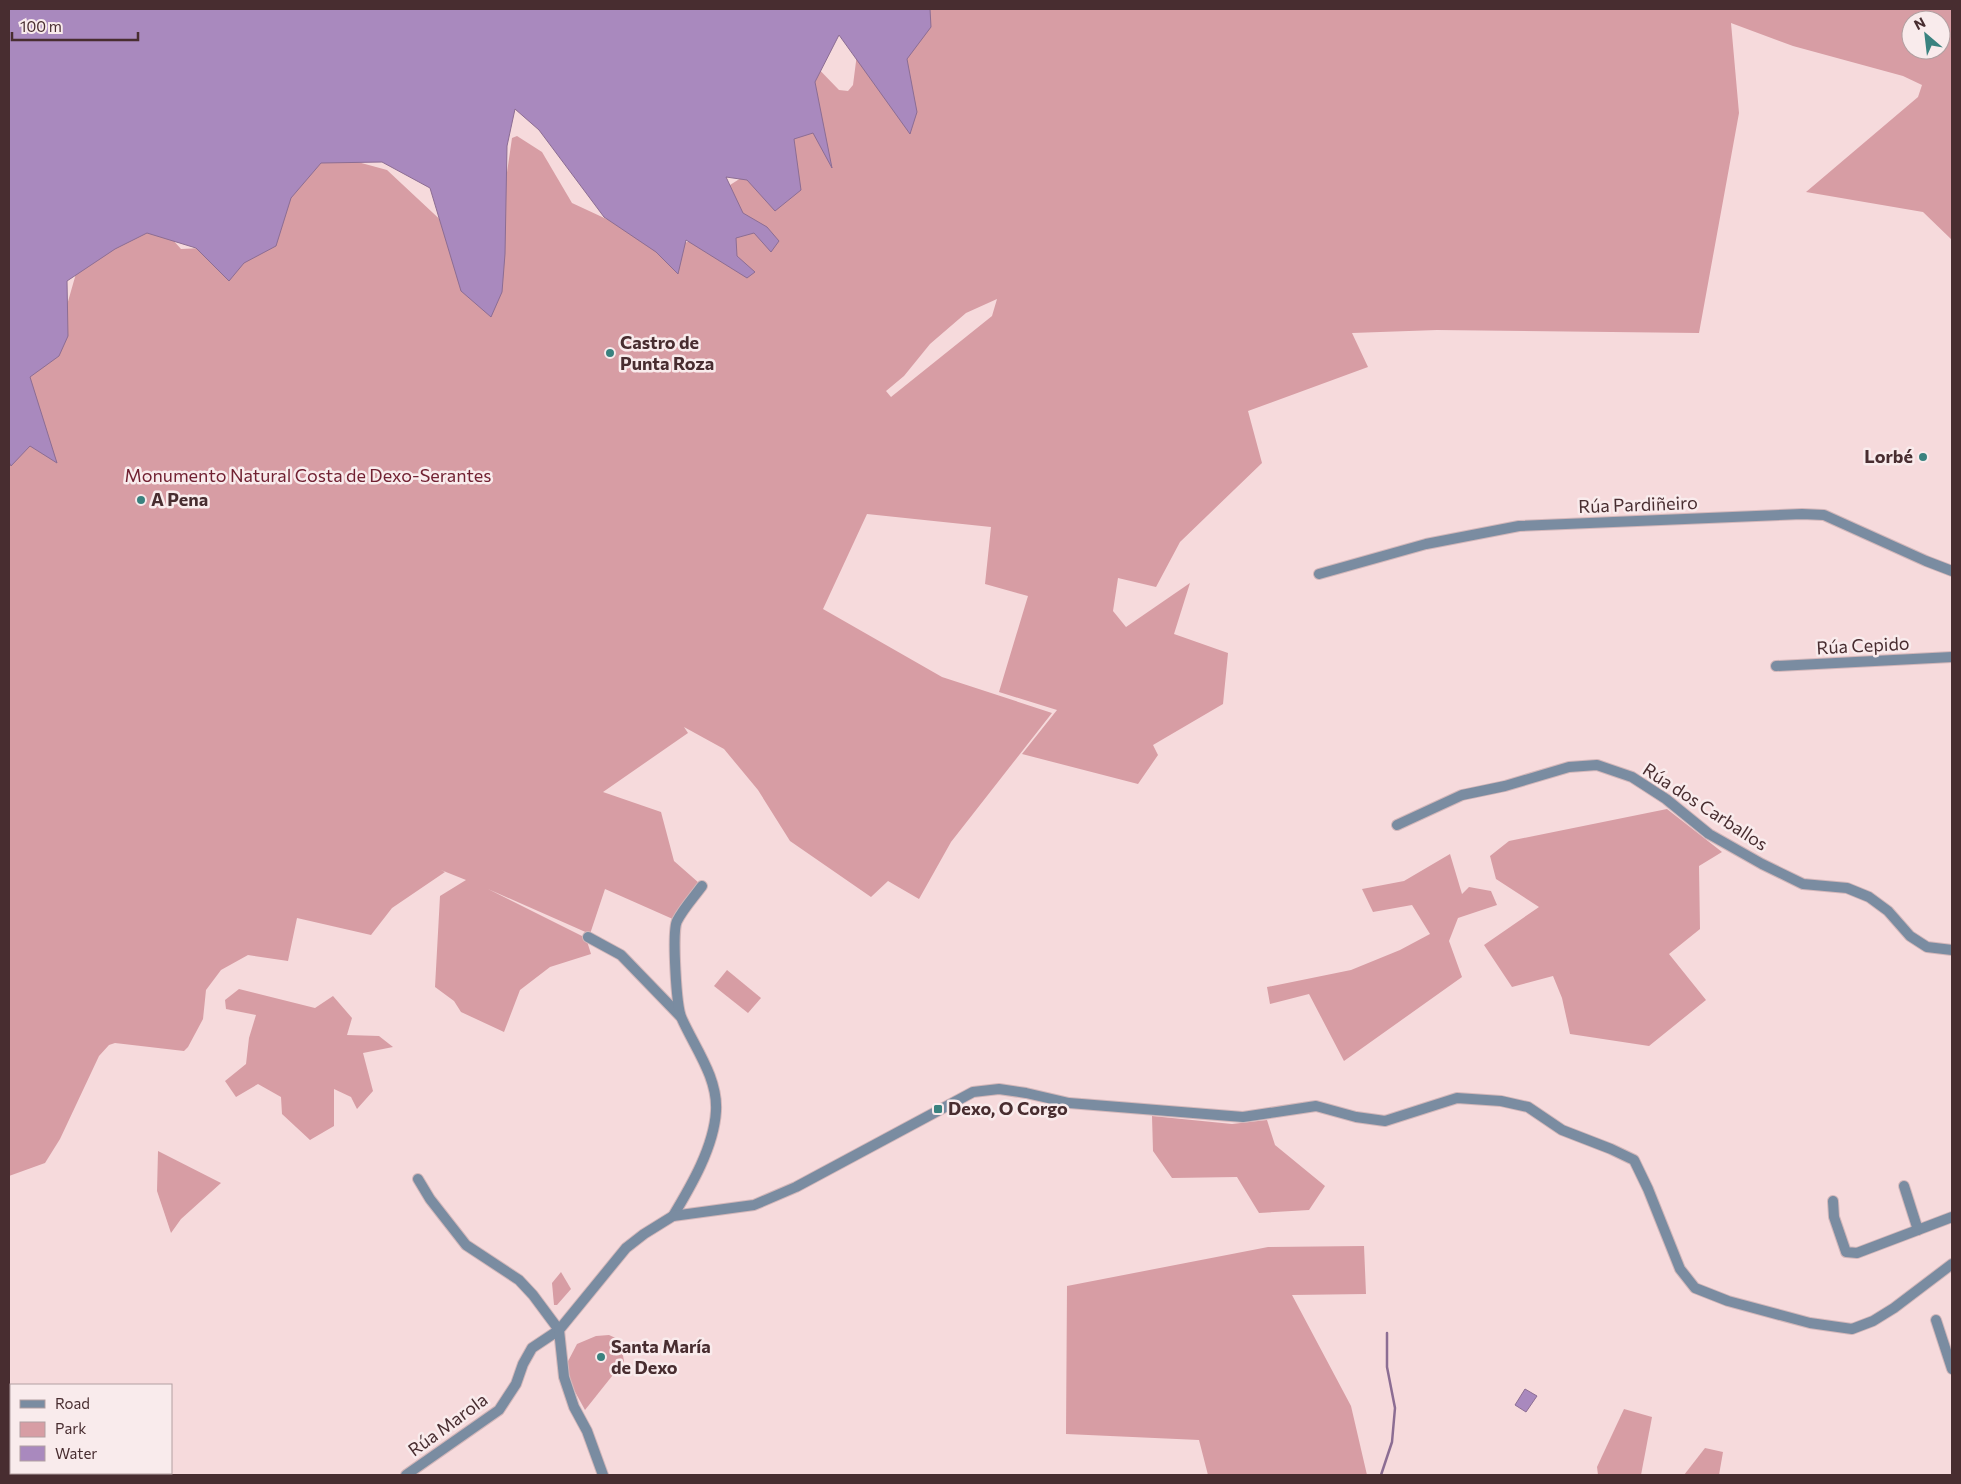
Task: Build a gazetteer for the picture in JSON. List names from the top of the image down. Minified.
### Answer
{"streets":{"street":["Rúa Pardiñeiro","Rúa Cepido","Rúa dos Carballos","Rúa Marola"]},"parks":["Monumento Natural Costa de Dexo-Serantes"],"places":{"other":["Castro de Punta Roza","Lorbé","A Pena","Santa María de Dexo"],"transit":["Dexo, O Corgo"]},"legend":["Road","Park","Water"],"scale_bar":"100 m","north":"top left"}
